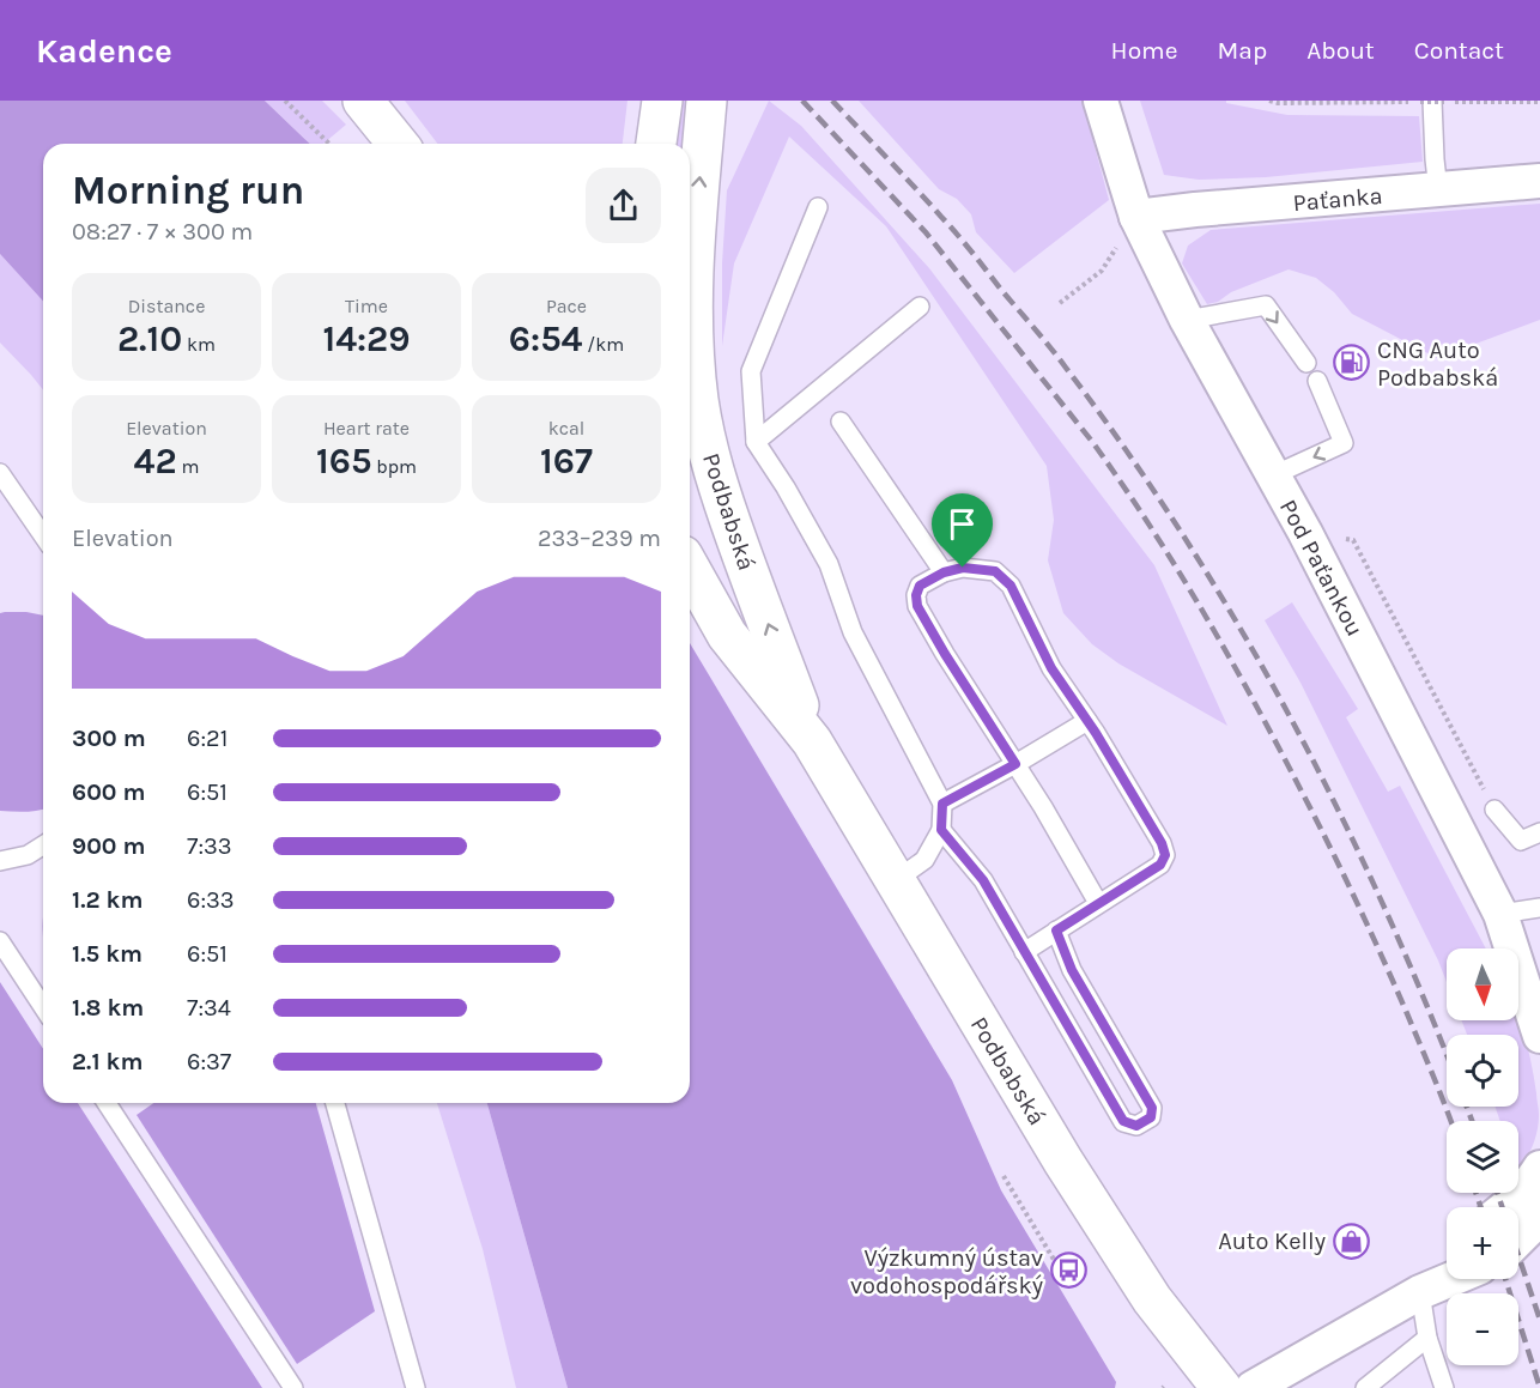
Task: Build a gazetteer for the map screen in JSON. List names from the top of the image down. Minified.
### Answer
{"streets":{"main road":["Podbabská"],"street":["Paťanka","Pod Paťankou"]},"crossings":[["Paťanka","Pod Paťankou"]],"places":{"fuel station":["CNG Auto Podbabská"],"shop":["Auto Kelly"],"bus stop":["Výzkumný ústav vodohospodářský"]},"north":"bottom","page":{"header":"Kadence","nav":["Home","Map","About","Contact"],"heading":["Morning run","08:27 · 7 × 300 m"],"stats":[["Distance","2.10 km"],["Time","14:29"],["Pace","6:54 /km"],["Elevation","42 m"],["Heart rate","165 bpm"],["kcal","167"]],"chart":["Elevation","233–239 m"],"list":[{"name":"300 m","note":"6:21"},{"name":"600 m","note":"6:51"},{"name":"900 m","note":"7:33"},{"name":"1.2 km","note":"6:33"},{"name":"1.5 km","note":"6:51"},{"name":"1.8 km","note":"7:34"},{"name":"2.1 km","note":"6:37"}],"map_buttons":["+","−"]}}
